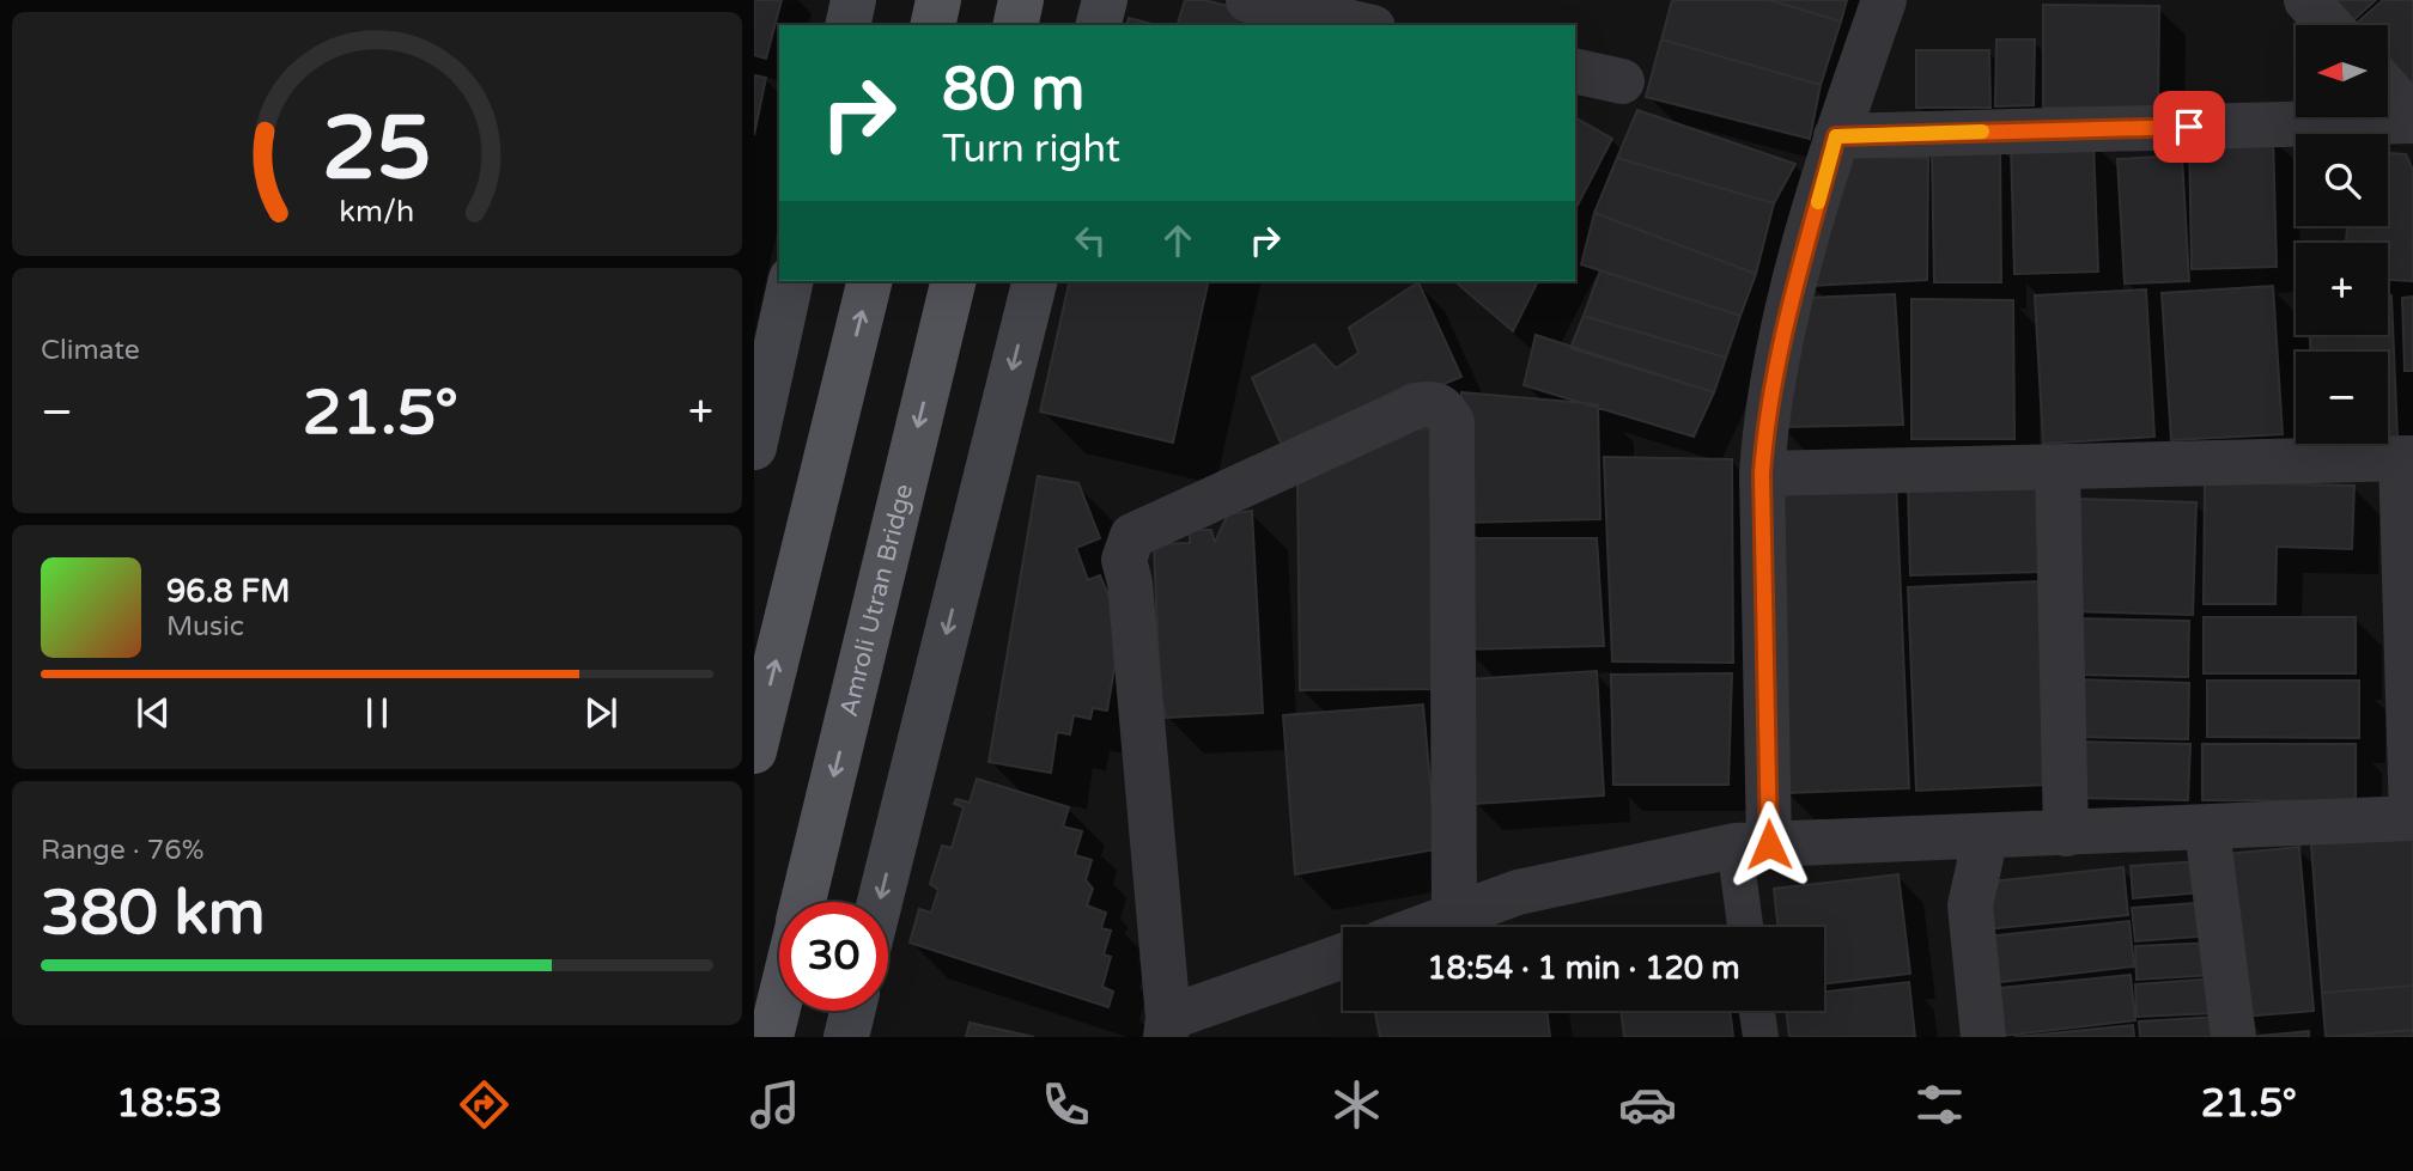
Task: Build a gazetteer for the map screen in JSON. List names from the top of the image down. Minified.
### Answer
{"streets":{"main road":["Amroli Utran Bridge"]},"north":"left","page":{"map_buttons":["+","−"],"turn":["80 m","Turn right"],"tile":["Climate",["Range · 76%","380 km"]],"heat":["−","21.5°","+"],"song":["96.8 FM","Music"],"limit":"30","trip":"18:54 · 1 min · 120 m","tabs":["18:53","21.5°"],"gauge":["25","km/h"]}}
